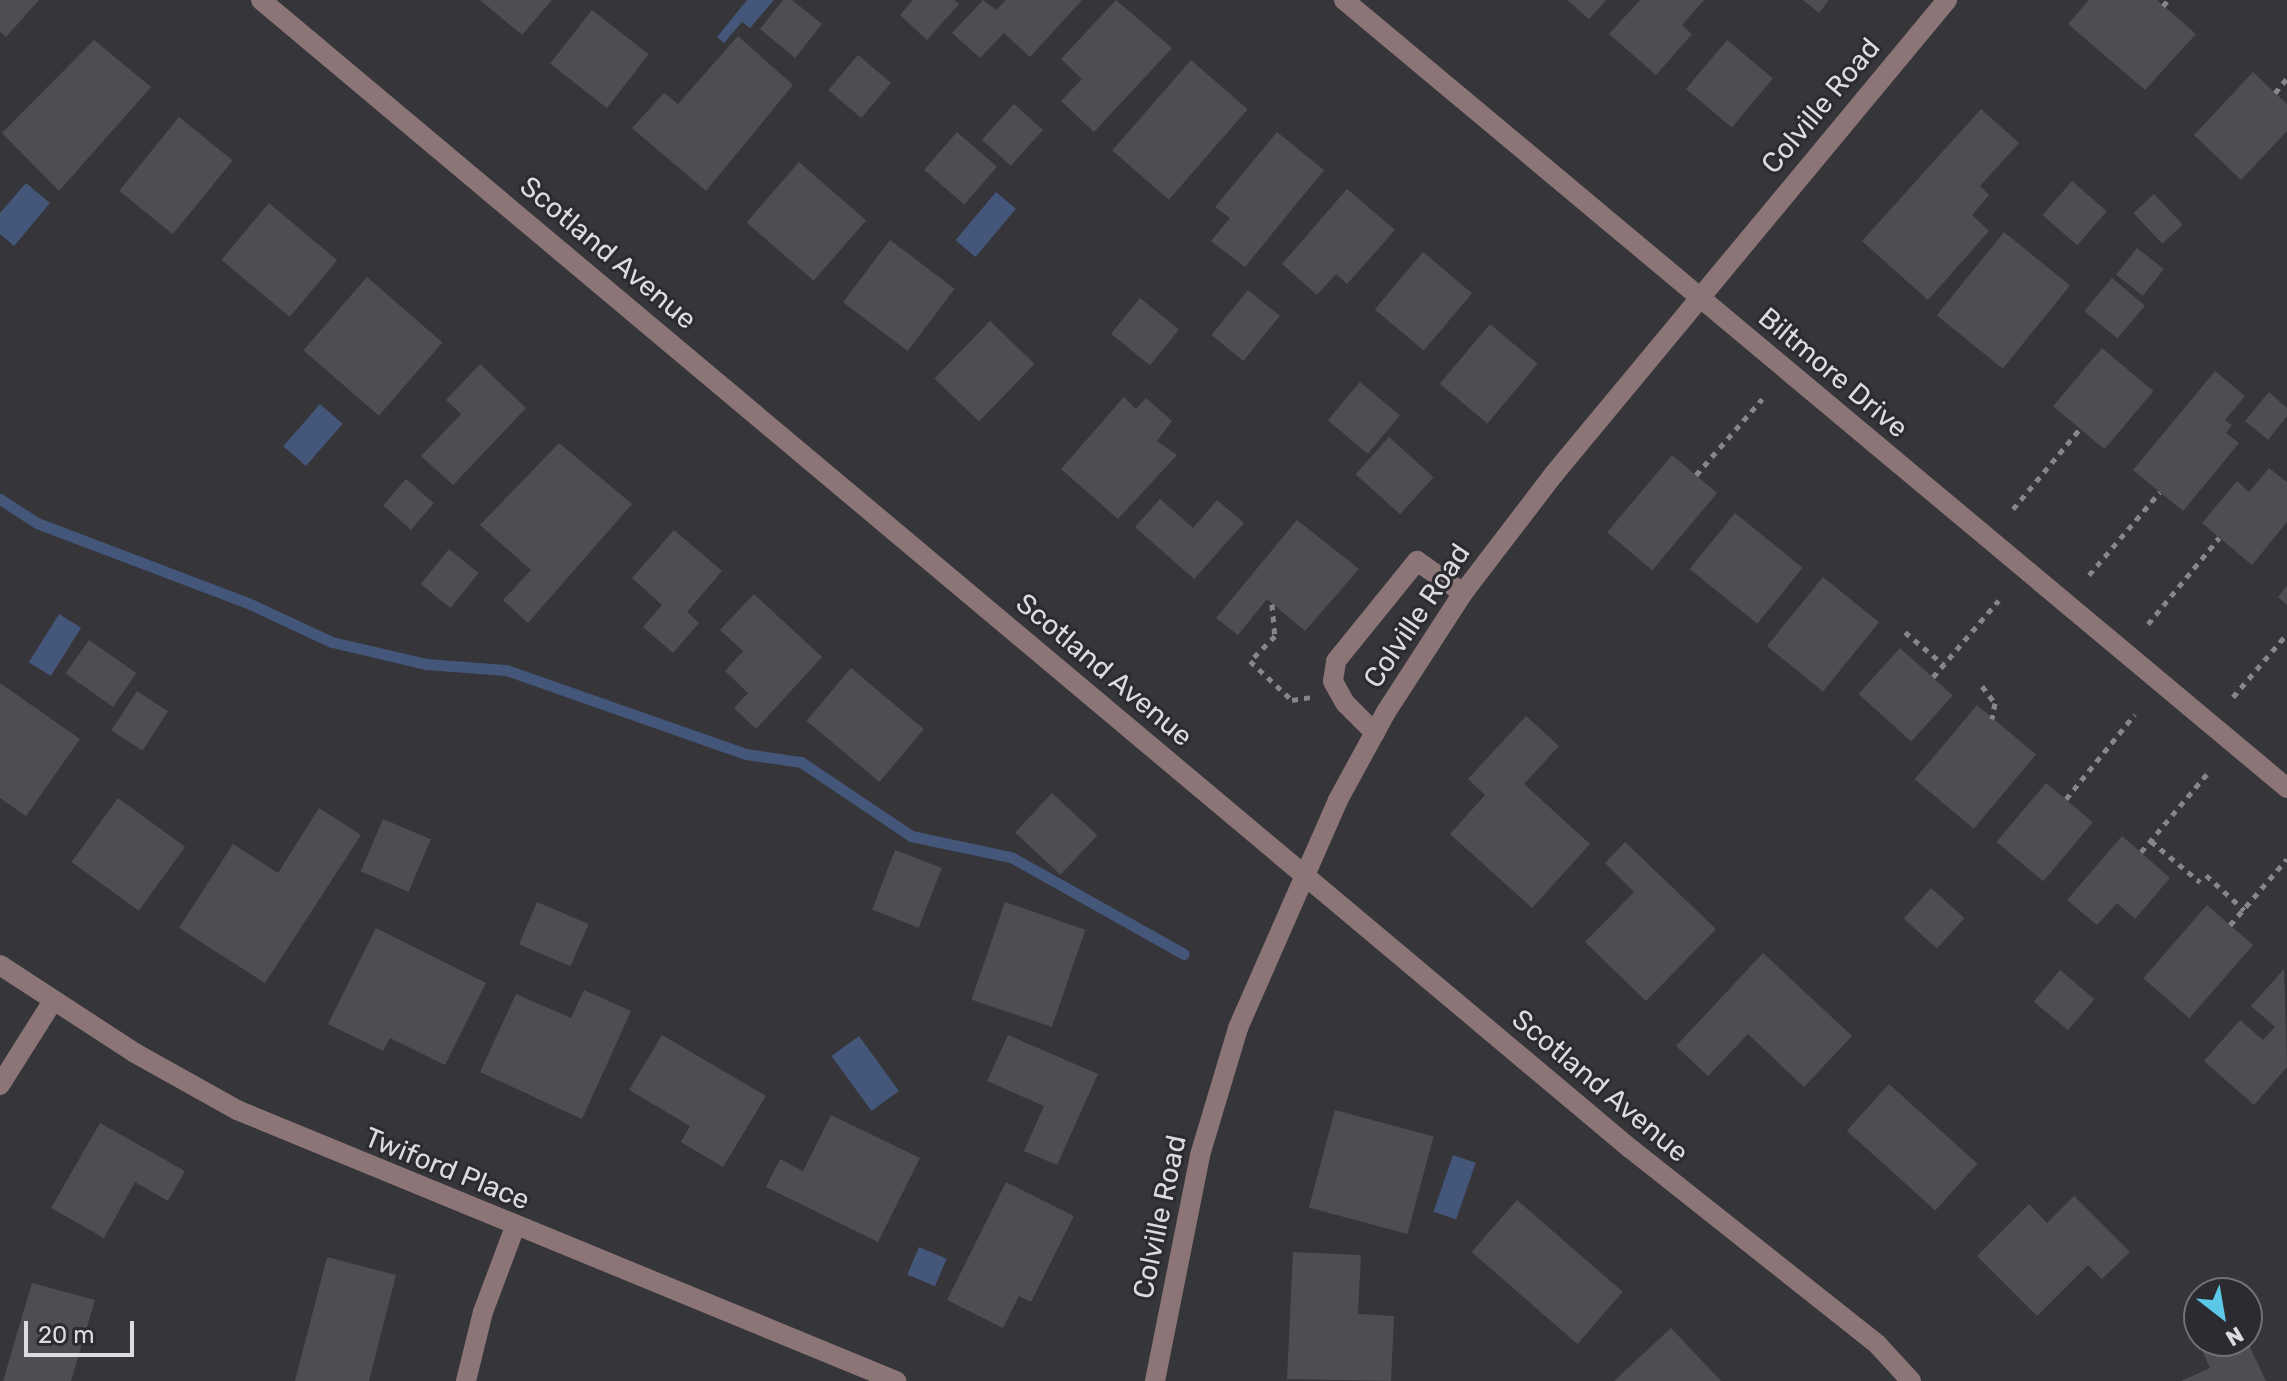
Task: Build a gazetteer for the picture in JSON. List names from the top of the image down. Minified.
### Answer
{"streets":{"street":["Colville Road","Scotland Avenue","Biltmore Drive","Twiford Place"]},"crossings":[["Colville Road","Scotland Avenue"],["Colville Road","Biltmore Drive"]],"scale_bar":"20 m","north":"bottom right"}
